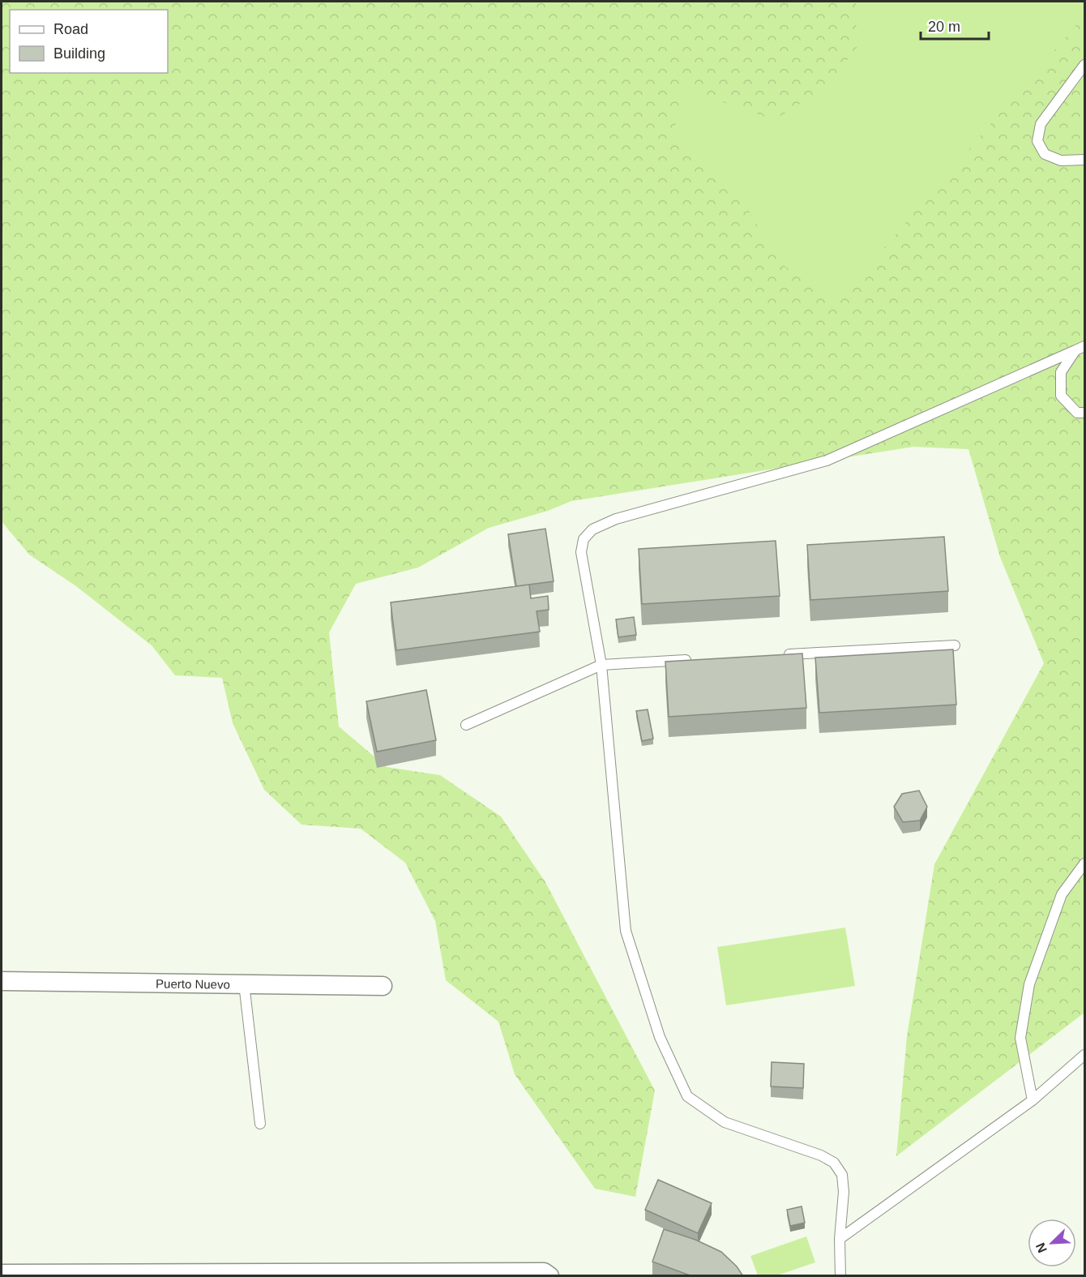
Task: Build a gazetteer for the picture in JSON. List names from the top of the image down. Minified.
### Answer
{"streets":{"street":["Puerto Nuevo"]},"legend":["Road","Building"],"scale_bar":"20 m","north":"bottom left"}
